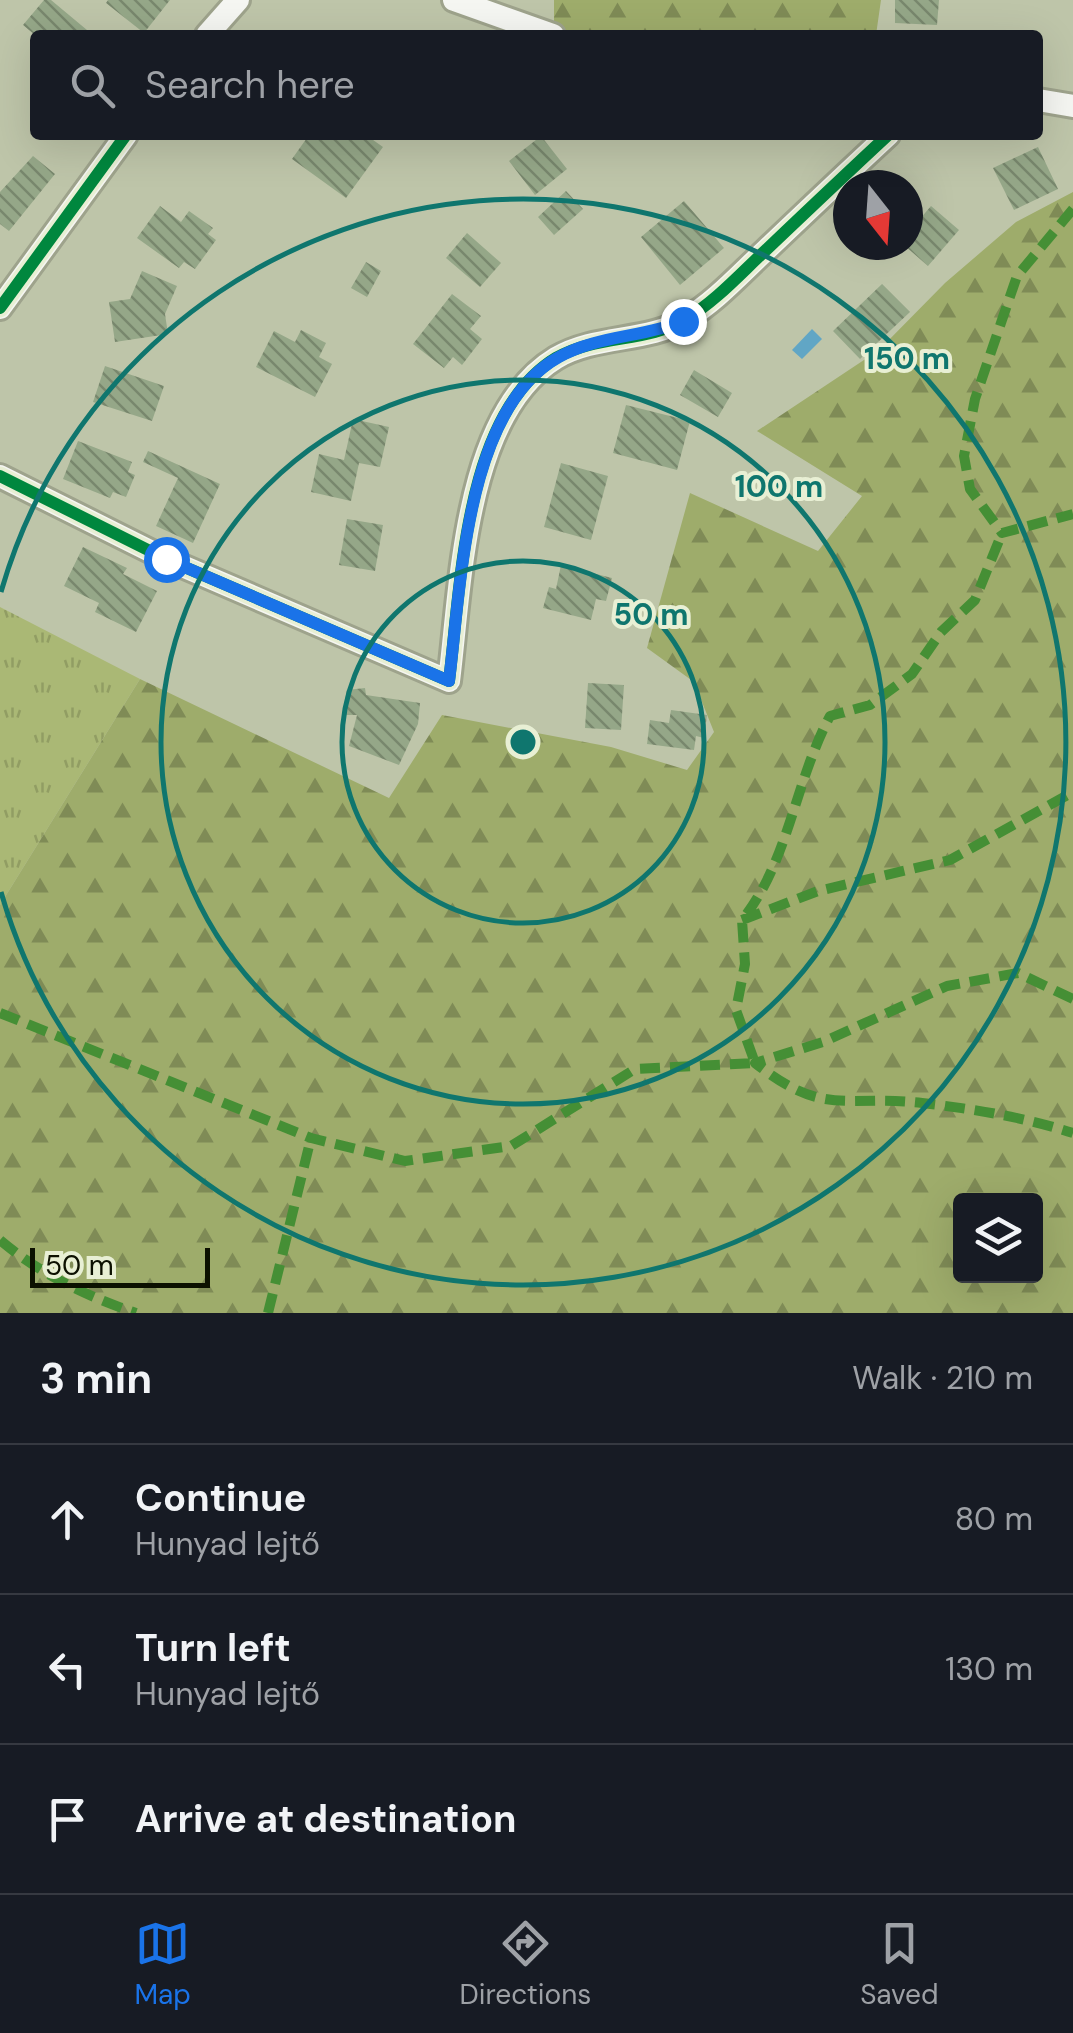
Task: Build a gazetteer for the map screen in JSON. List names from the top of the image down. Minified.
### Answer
{"scale_bar":"50 m","north":"bottom","page":{"search":"Search here","scale":"50 m","heading":["3 min","Walk · 210 m"],"list":[["Continue","Hunyad lejtő","80 m"],["Turn left","Hunyad lejtő","130 m"],"Arrive at destination"],"nav":["Map","Directions","Saved"]},"rings":["150 m","100 m","50 m"]}
